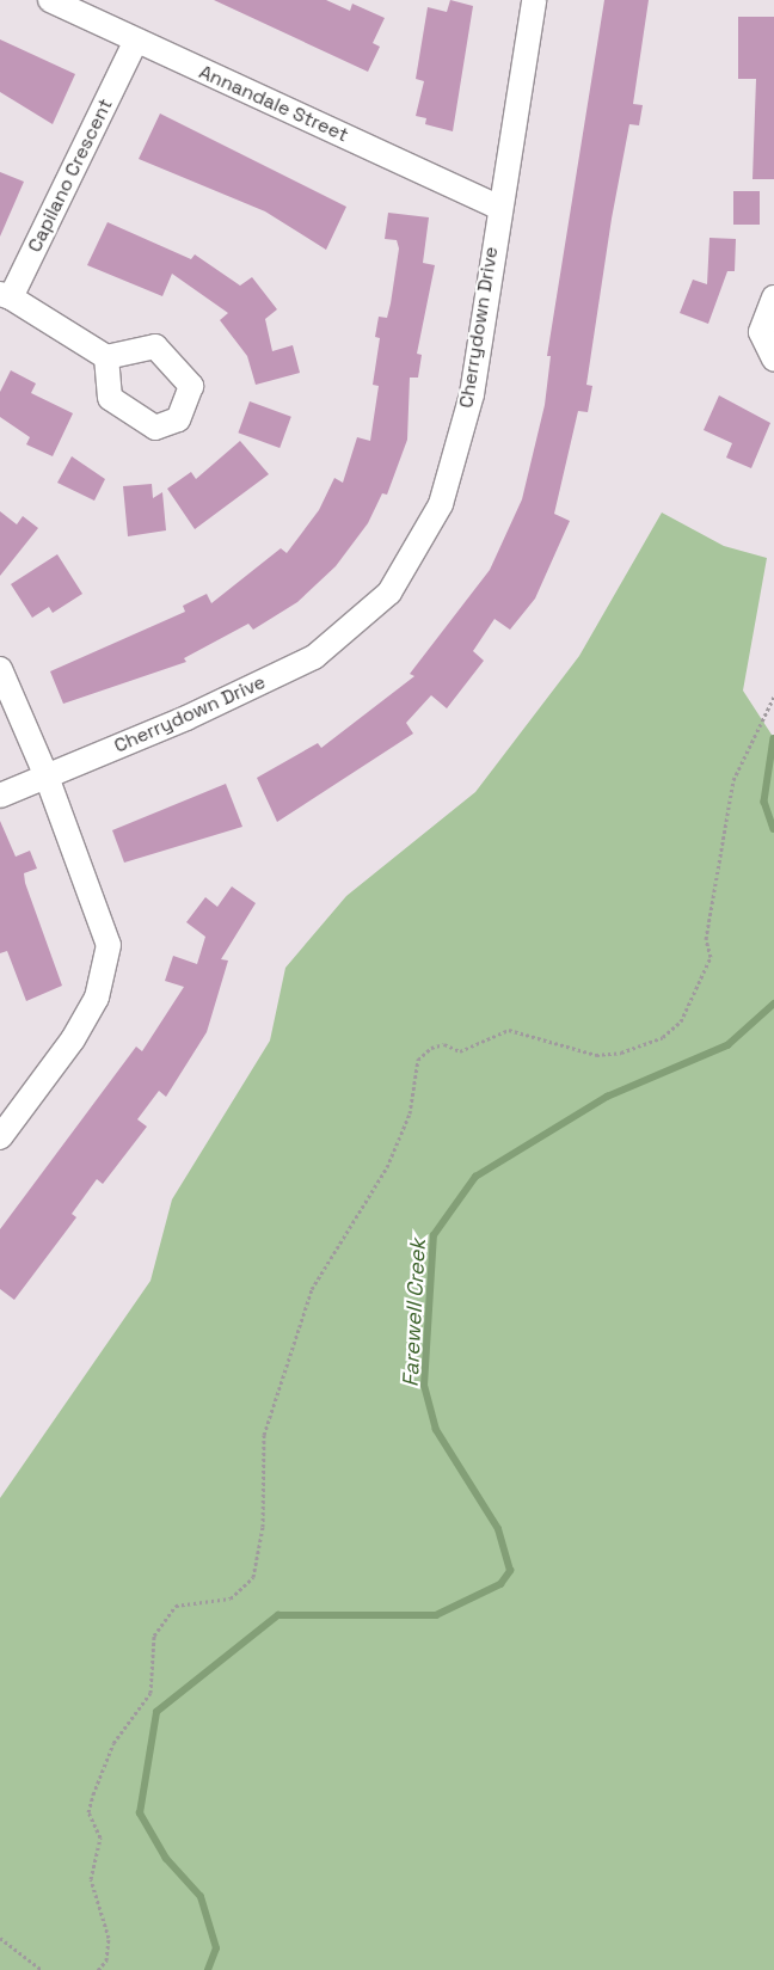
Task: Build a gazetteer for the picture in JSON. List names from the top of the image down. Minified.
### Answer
{"streets":{"street":["Annandale Street","Capilano Crescent","Cherrydown Drive"]},"crossings":[["Annandale Street","Capilano Crescent"],["Annandale Street","Cherrydown Drive"]],"water":["Farewell Creek"]}
